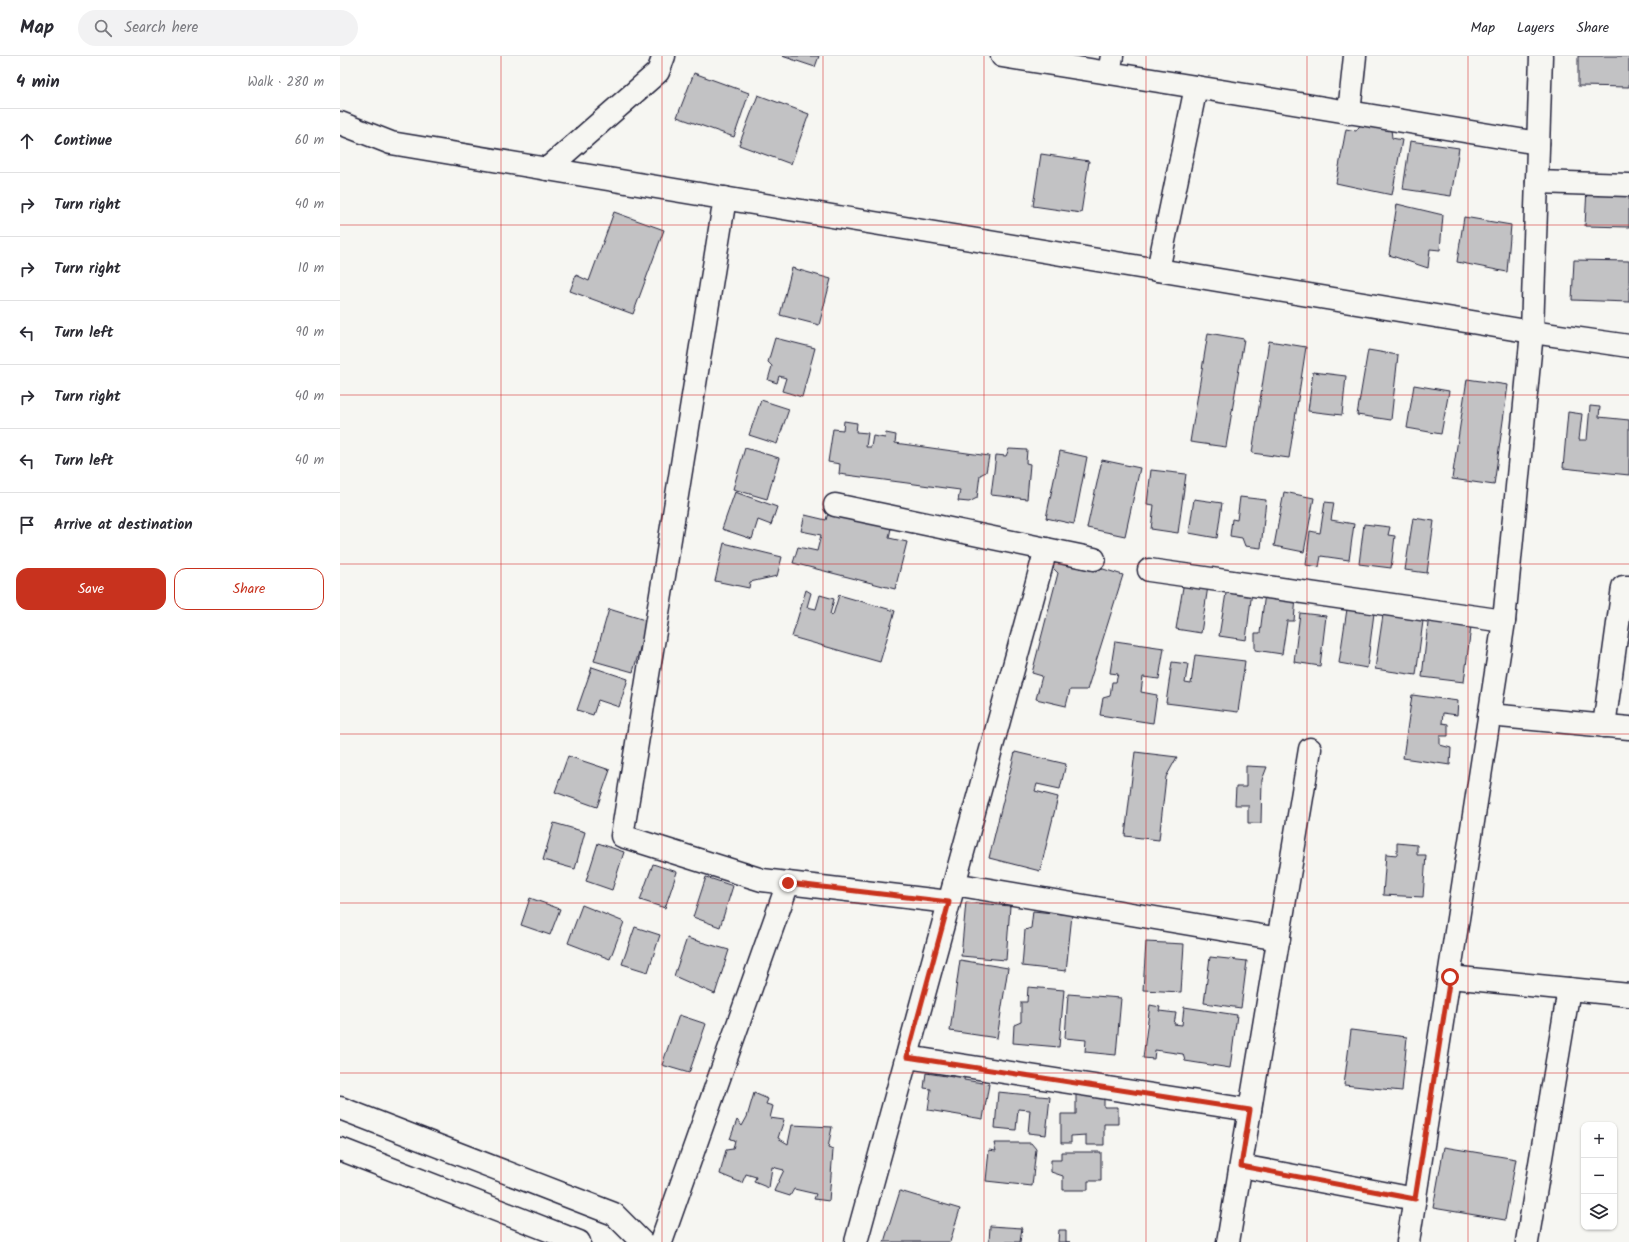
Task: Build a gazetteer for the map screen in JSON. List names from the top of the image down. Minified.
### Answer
{"page":{"header":"Map","search":"Search here","nav":["Map","Layers","Share"],"heading":["4 min","Walk · 280 m"],"list":[["Continue","60 m"],["Turn right","40 m"],["Turn right","10 m"],["Turn left","90 m"],["Turn right","40 m"],["Turn left","40 m"],"Arrive at destination"],"buttons":["Save","Share"],"map_buttons":["+","−"]}}
